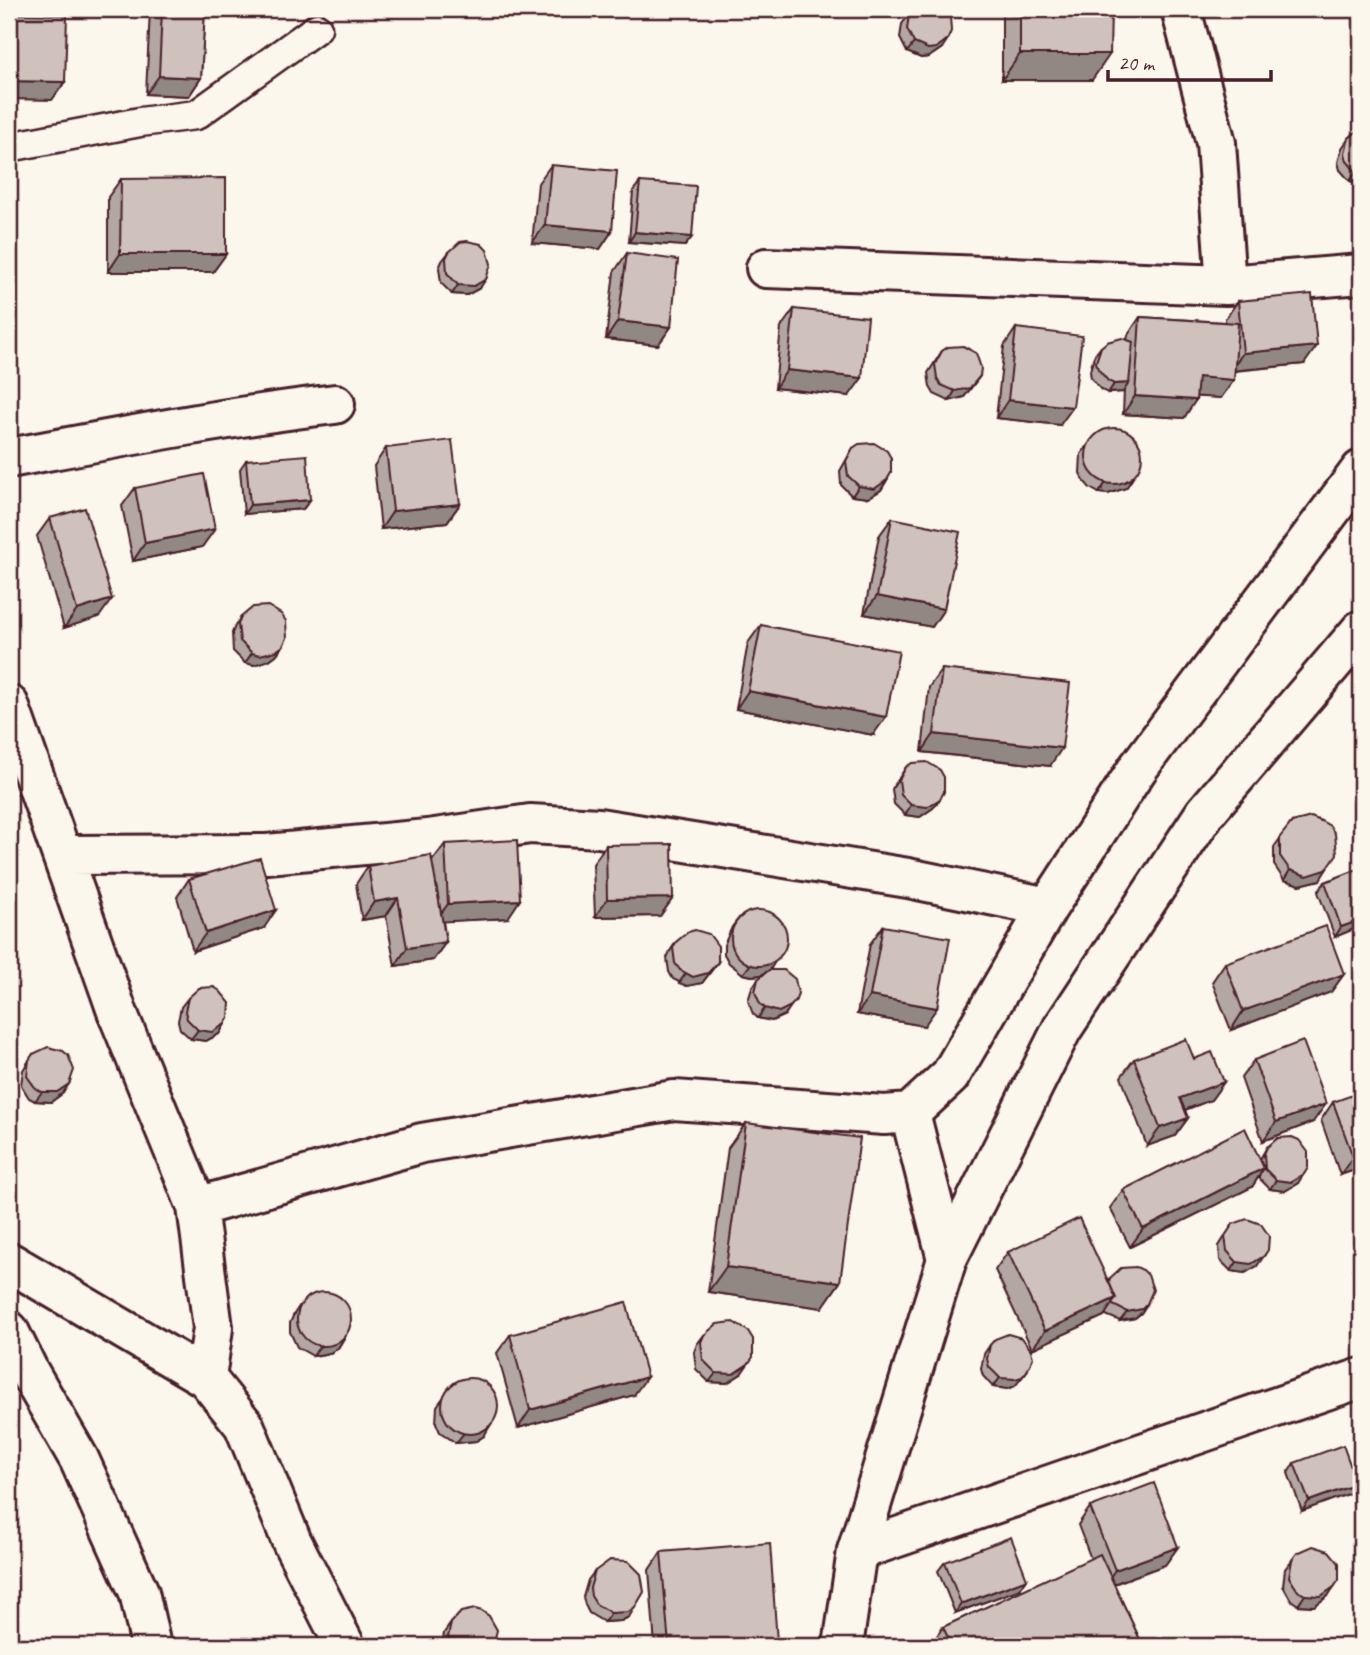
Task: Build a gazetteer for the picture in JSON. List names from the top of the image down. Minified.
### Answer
{"scale_bar":"20 m"}
